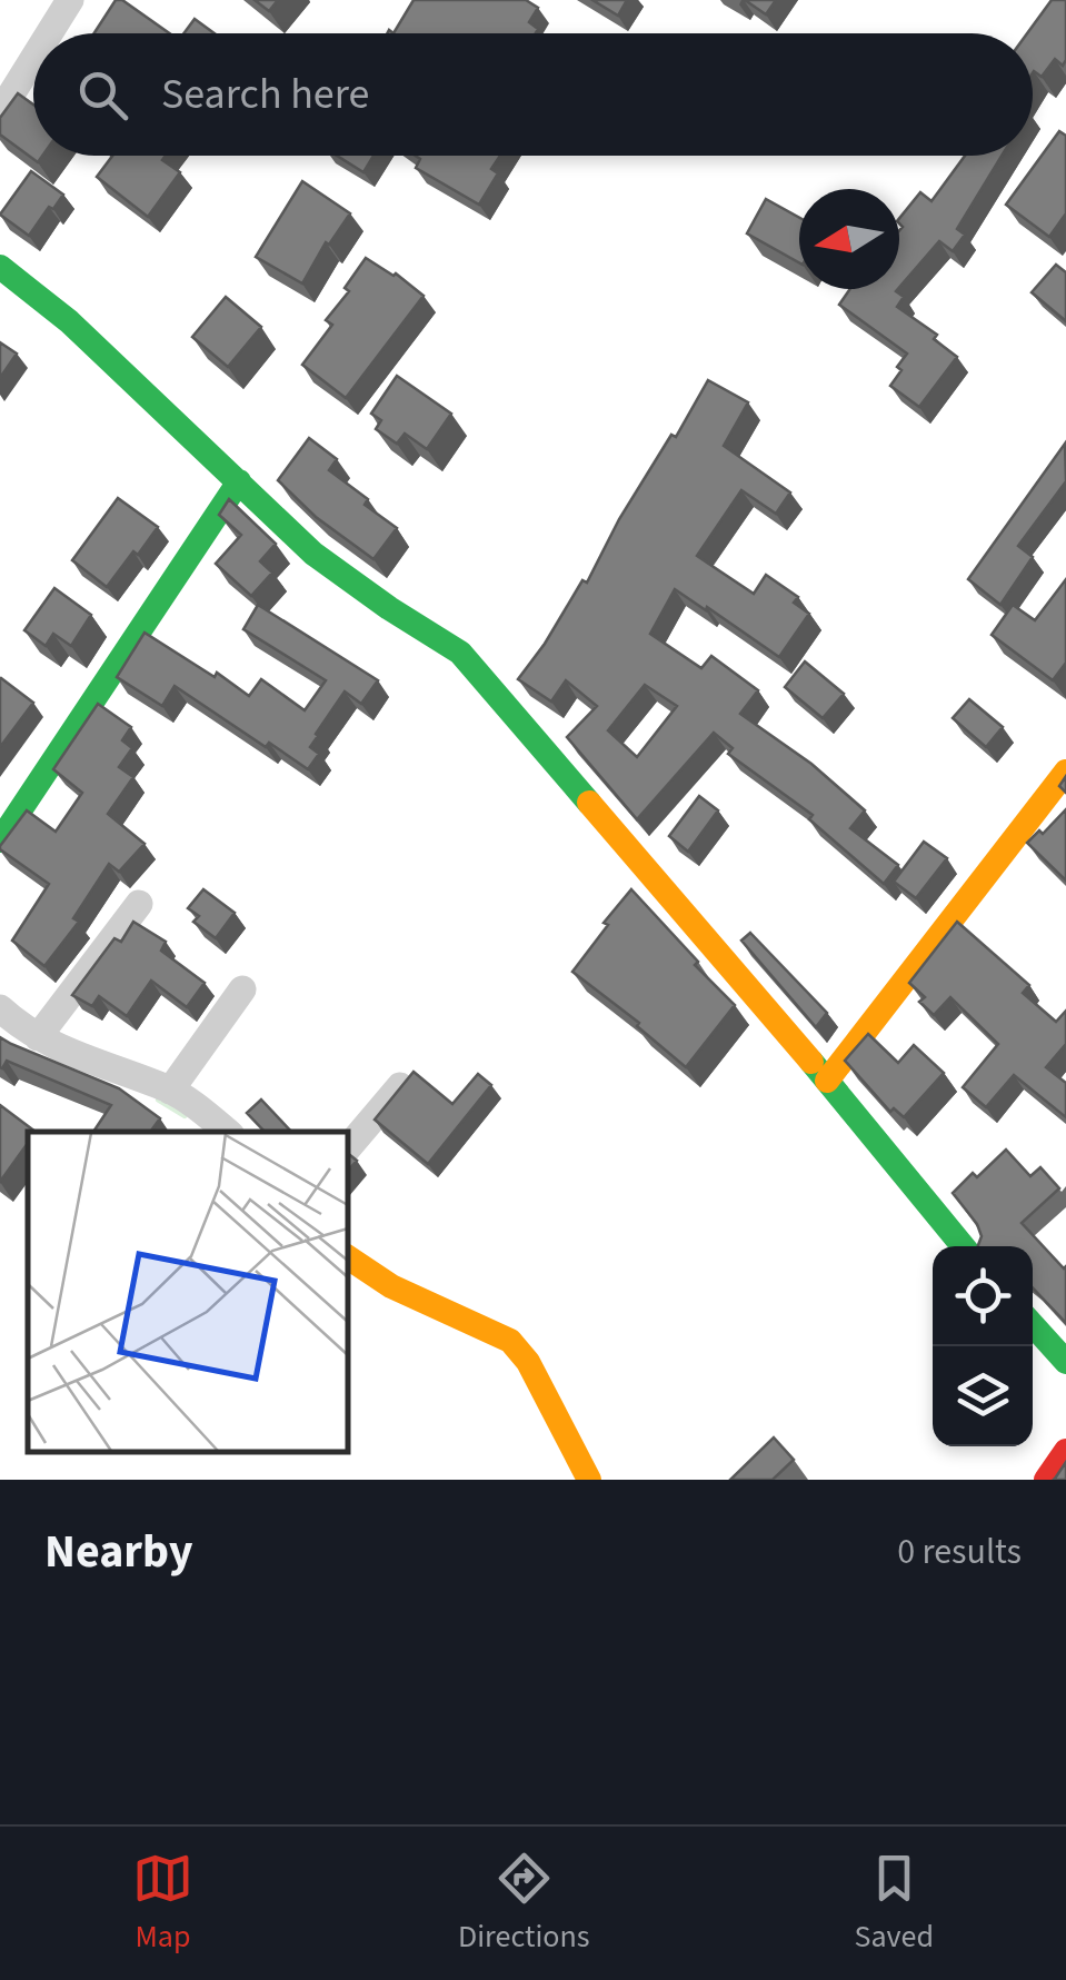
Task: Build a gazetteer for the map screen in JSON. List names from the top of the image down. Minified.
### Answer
{"north":"left","page":{"search":"Search here","heading":["Nearby","0 results"],"nav":["Map","Directions","Saved"]}}
